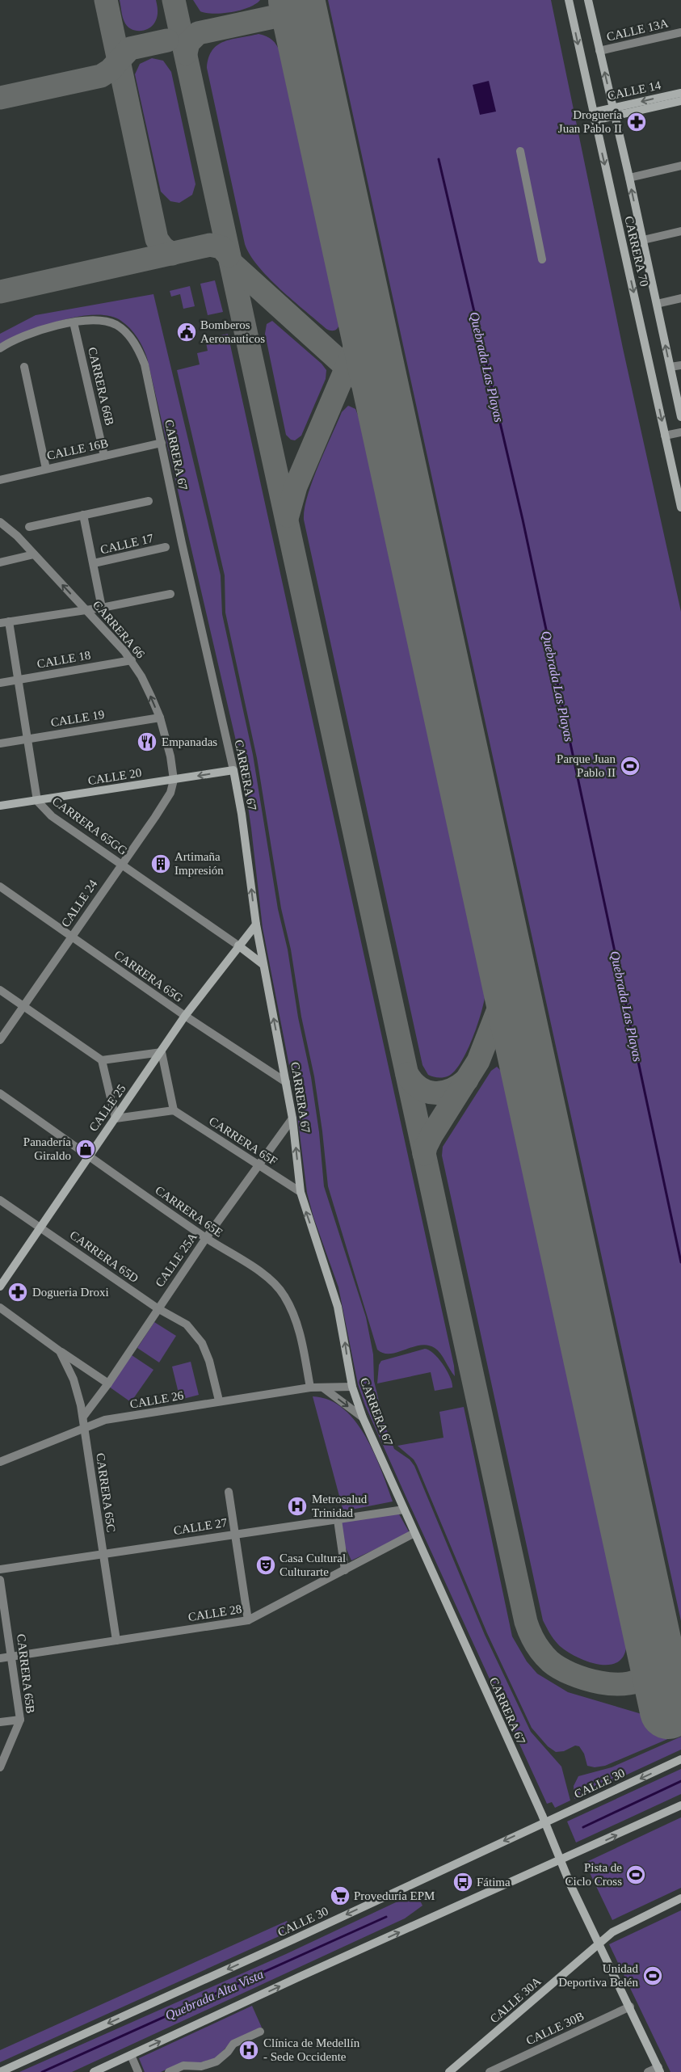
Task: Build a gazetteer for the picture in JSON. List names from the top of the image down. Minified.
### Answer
{"streets":{"street":["CALLE 13A","CALLE 14","CARRERA 70","CARRERA 66B","CALLE 16B","CARRERA 67","CALLE 17","CARRERA 66","CALLE 18","CALLE 19","CALLE 20","CARRERA 65GG","CALLE 24","CARRERA 65G","CALLE 25","CARRERA 65F","CARRERA 65E","CARRERA 65D","CALLE 25A","CALLE 26","CARRERA 65C","CALLE 27","CALLE 28","CARRERA 65B","CALLE 30","CALLE 30A","CALLE 30B"]},"crossings":[["CALLE 13A","CARRERA 70"],["CALLE 14","CARRERA 70"],["CARRERA 66B","CALLE 16B"],["CARRERA 66B","CARRERA 67"],["CALLE 16B","CARRERA 67"],["CARRERA 67","CALLE 20"],["CARRERA 67","CARRERA 65G"],["CARRERA 67","CALLE 25"],["CARRERA 67","CARRERA 65F"],["CARRERA 67","CALLE 25A"],["CARRERA 67","CALLE 26"],["CARRERA 67","CALLE 27"],["CARRERA 67","CALLE 28"],["CARRERA 67","CALLE 30"],["CARRERA 66","CALLE 18"],["CARRERA 66","CALLE 19"],["CARRERA 66","CALLE 20"],["CARRERA 66","CALLE 24"],["CALLE 18","CARRERA 65GG"],["CALLE 19","CARRERA 65GG"],["CALLE 20","CARRERA 65GG"],["CALLE 20","CALLE 24"],["CARRERA 65GG","CALLE 24"],["CARRERA 65GG","CALLE 25"],["CALLE 24","CARRERA 65G"],["CARRERA 65G","CALLE 25"],["CALLE 25","CARRERA 65E"],["CALLE 25","CARRERA 65D"],["CARRERA 65F","CALLE 25A"],["CARRERA 65E","CALLE 25A"],["CARRERA 65E","CALLE 26"],["CARRERA 65D","CALLE 25A"],["CARRERA 65D","CALLE 26"],["CALLE 25A","CARRERA 65C"],["CALLE 26","CARRERA 65C"],["CARRERA 65C","CALLE 27"],["CARRERA 65C","CALLE 28"],["CALLE 28","CARRERA 65B"]],"water":["Quebrada Las Playas","Quebrada Alta Vista"],"places":{"pharmacy":["Droguería Juan Pablo II","Dogueria Droxi"],"public building":["Bomberos Aeronauticos"],"restaurant":["Empanadas"],"sports":["Parque Juan Pablo II","Pista de Ciclo Cross","Unidad Deportiva Belén"],"building":["Artimaña Impresión"],"shop":["Panadería Giraldo"],"hospital":["Metrosalud Trinidad","Clínica de Medellín - Sede Occidente"],"theatre":["Casa Cultural Culturarte"],"bus stop":["Fátima"],"supermarket":["Proveduría EPM"]}}
